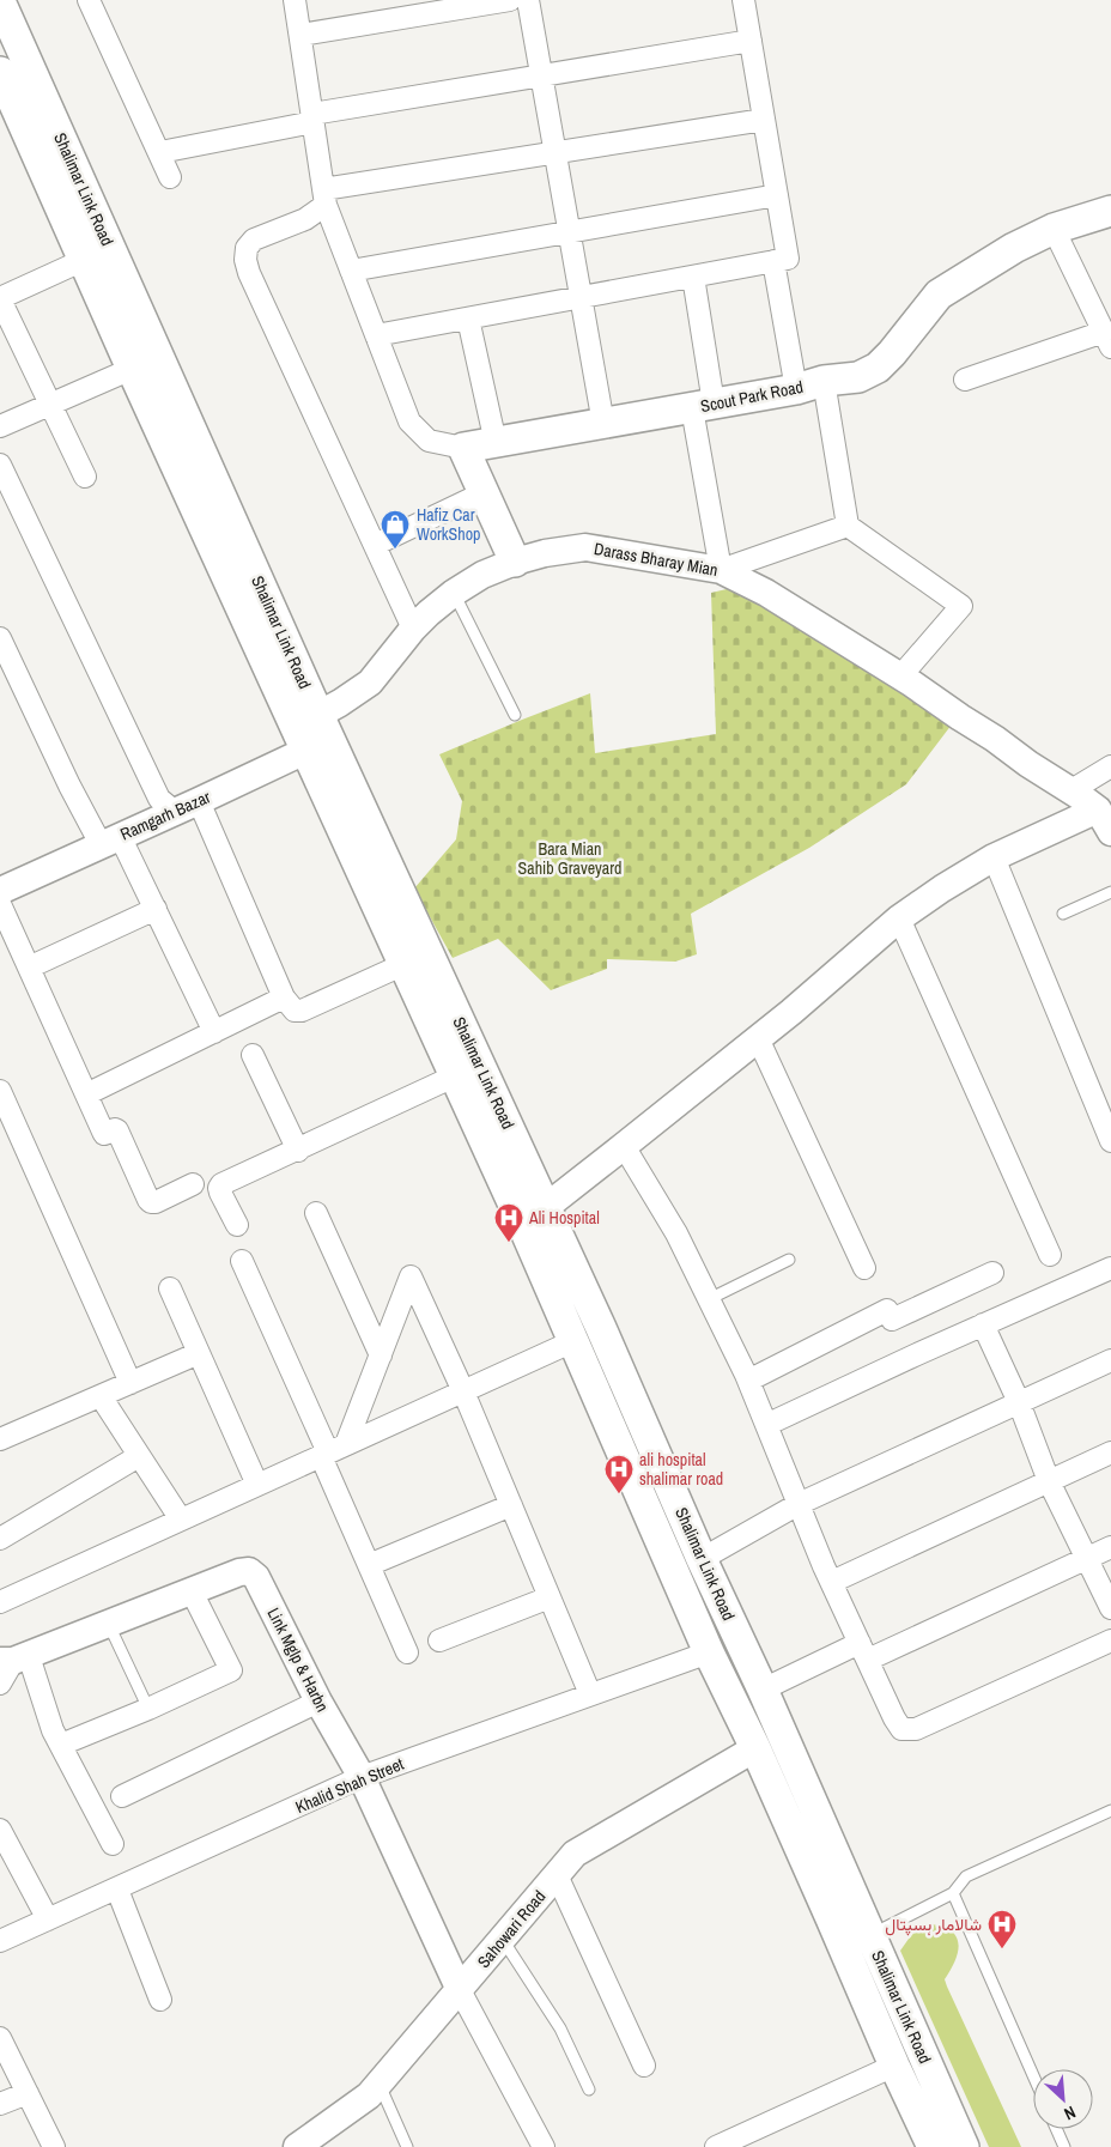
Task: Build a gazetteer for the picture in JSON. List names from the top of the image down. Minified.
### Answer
{"streets":{"main road":["Shalimar Link Road","Scout Park Road"],"street":["Darass Bharay Mian","Ramgarh Bazar","Link Mglp & Harbn","Khalid Shah Street","Sahowari Road"]},"crossings":[["Shalimar Link Road","Darass Bharay Mian"],["Shalimar Link Road","Ramgarh Bazar"],["Shalimar Link Road","Khalid Shah Street"],["Shalimar Link Road","Sahowari Road"],["Darass Bharay Mian","Ramgarh Bazar"],["Link Mglp & Harbn","Khalid Shah Street"],["Link Mglp & Harbn","Sahowari Road"]],"parks":["Bara Mian Sahib Graveyard"],"places":{"shop":["Hafiz Car WorkShop"],"hospital":["Ali Hospital","ali hospital shalimar road","شالامار ہسپتال"]},"north":"bottom right"}
